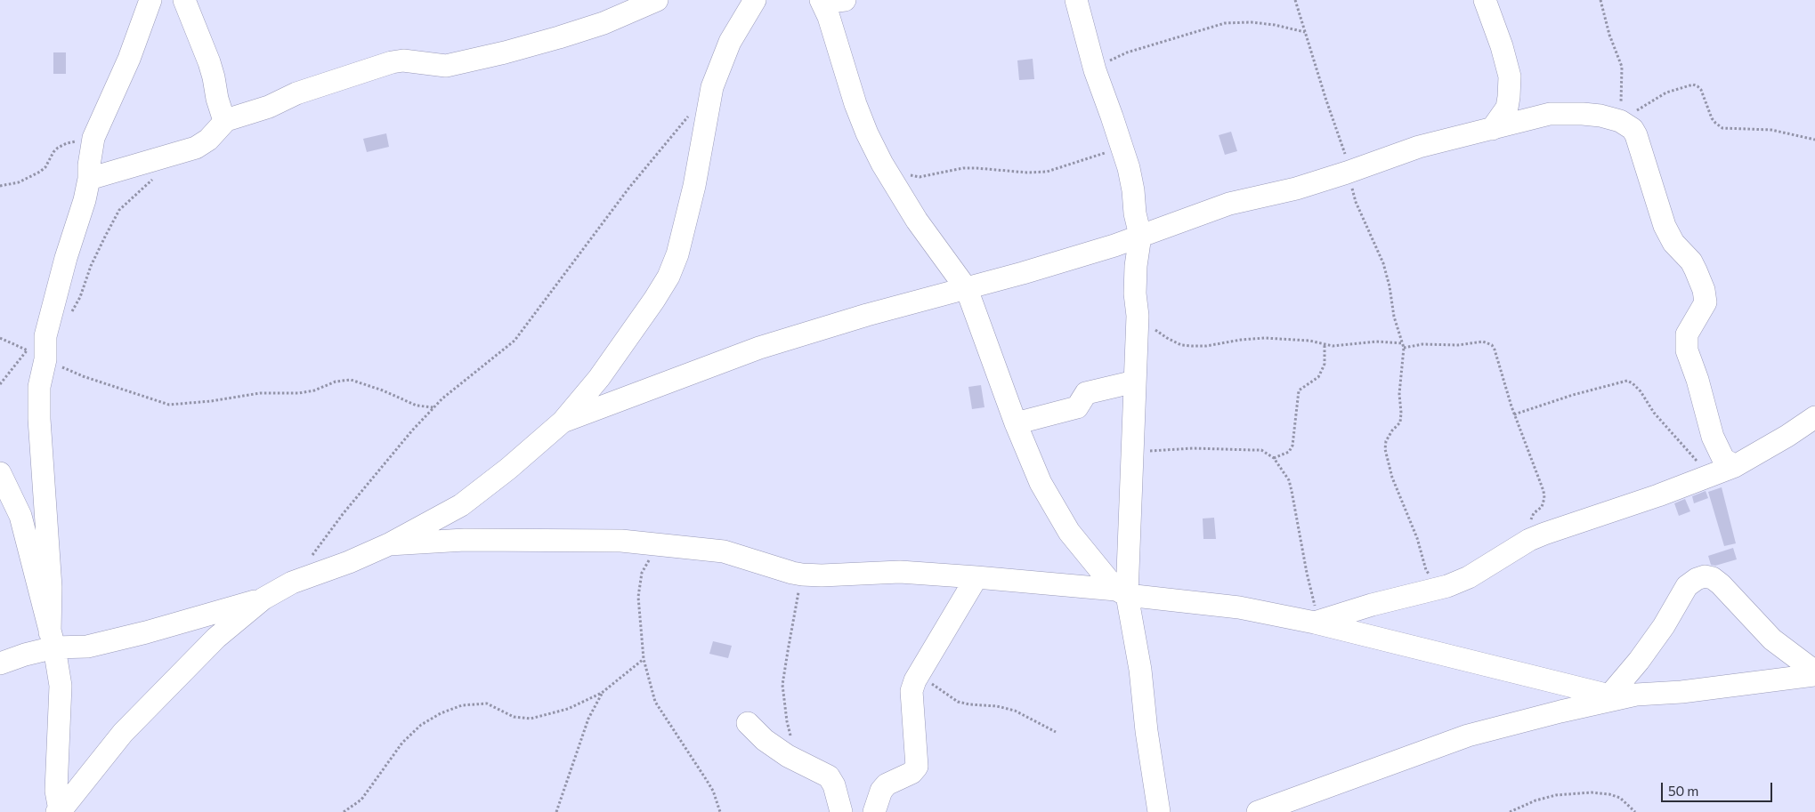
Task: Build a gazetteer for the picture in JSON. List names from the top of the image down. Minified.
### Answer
{"scale_bar":"50 m"}
